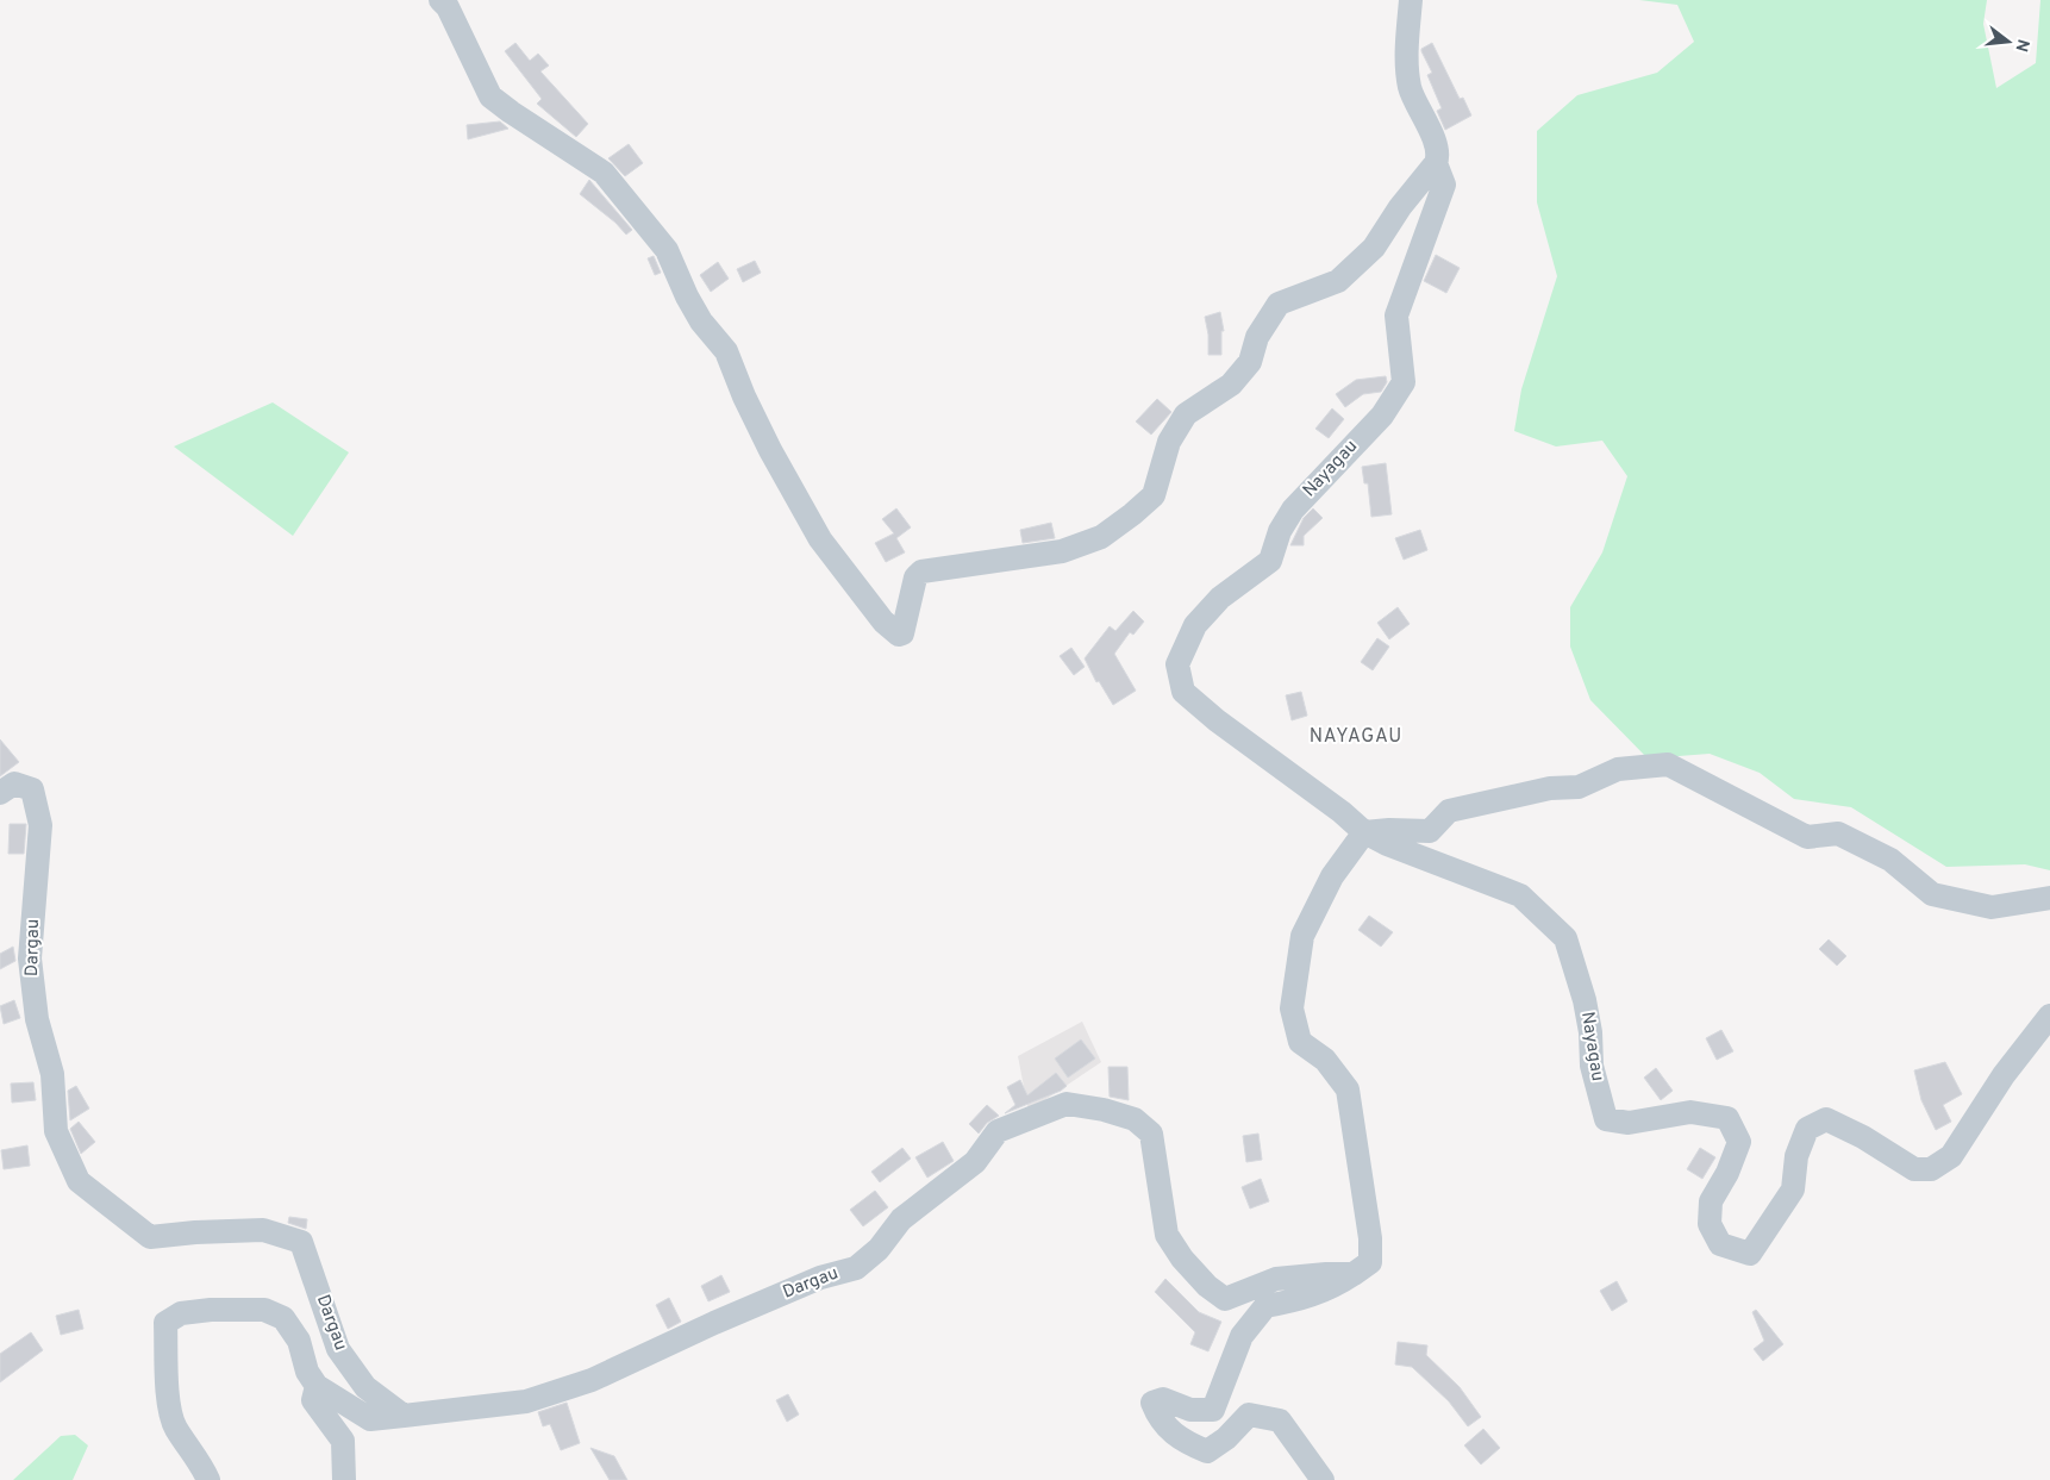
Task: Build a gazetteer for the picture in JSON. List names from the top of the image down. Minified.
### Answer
{"streets":{"street":["Nayagau","Dargau"]},"districts":["NAYAGAU"],"north":"right"}
